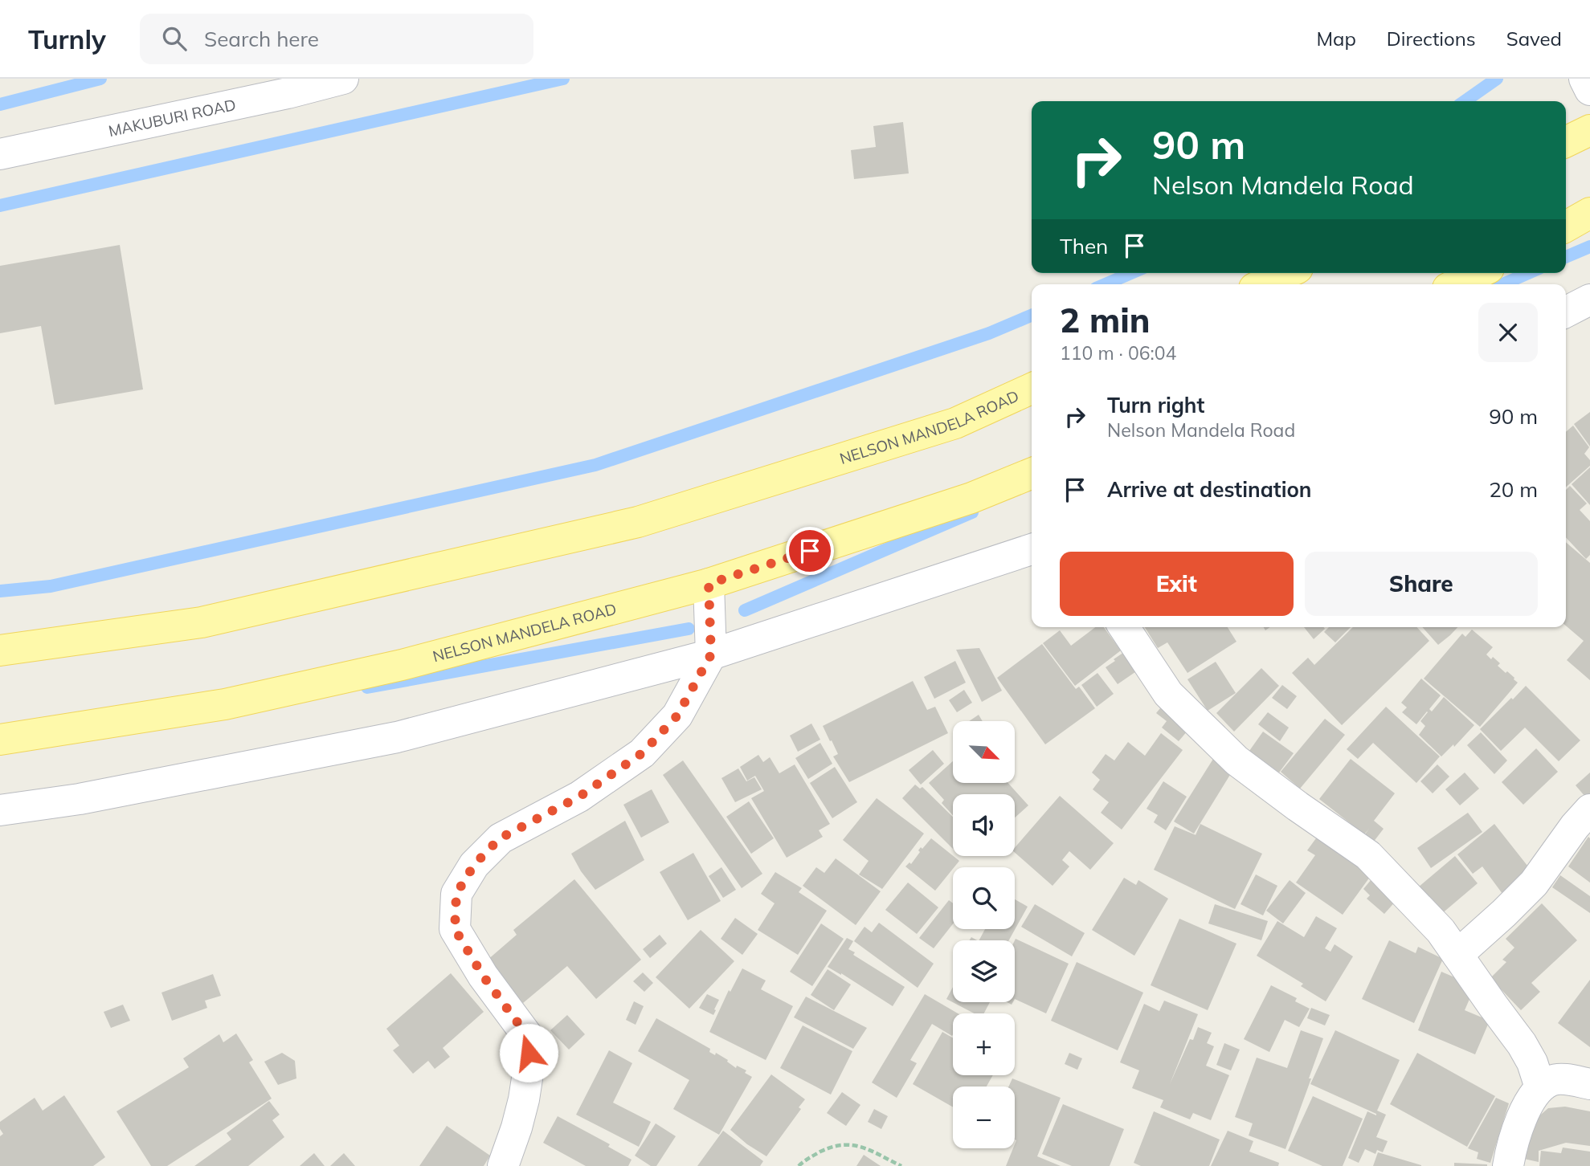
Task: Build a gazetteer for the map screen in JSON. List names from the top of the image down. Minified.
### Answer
{"streets":{"main road":["NELSON MANDELA ROAD"],"street":["MAKUBURI ROAD"]},"north":"bottom right","page":{"header":"Turnly","search":"Search here","nav":["Map","Directions","Saved"],"turn":["90 m","Nelson Mandela Road"],"then":"Then","heading":["2 min","110 m · 06:04"],"list":[{"name":"Turn right","note":"Nelson Mandela Road","value":"90 m"},{"name":"Arrive at destination","value":"20 m"}],"buttons":["Exit","Share"],"map_buttons":["+","−"]}}
